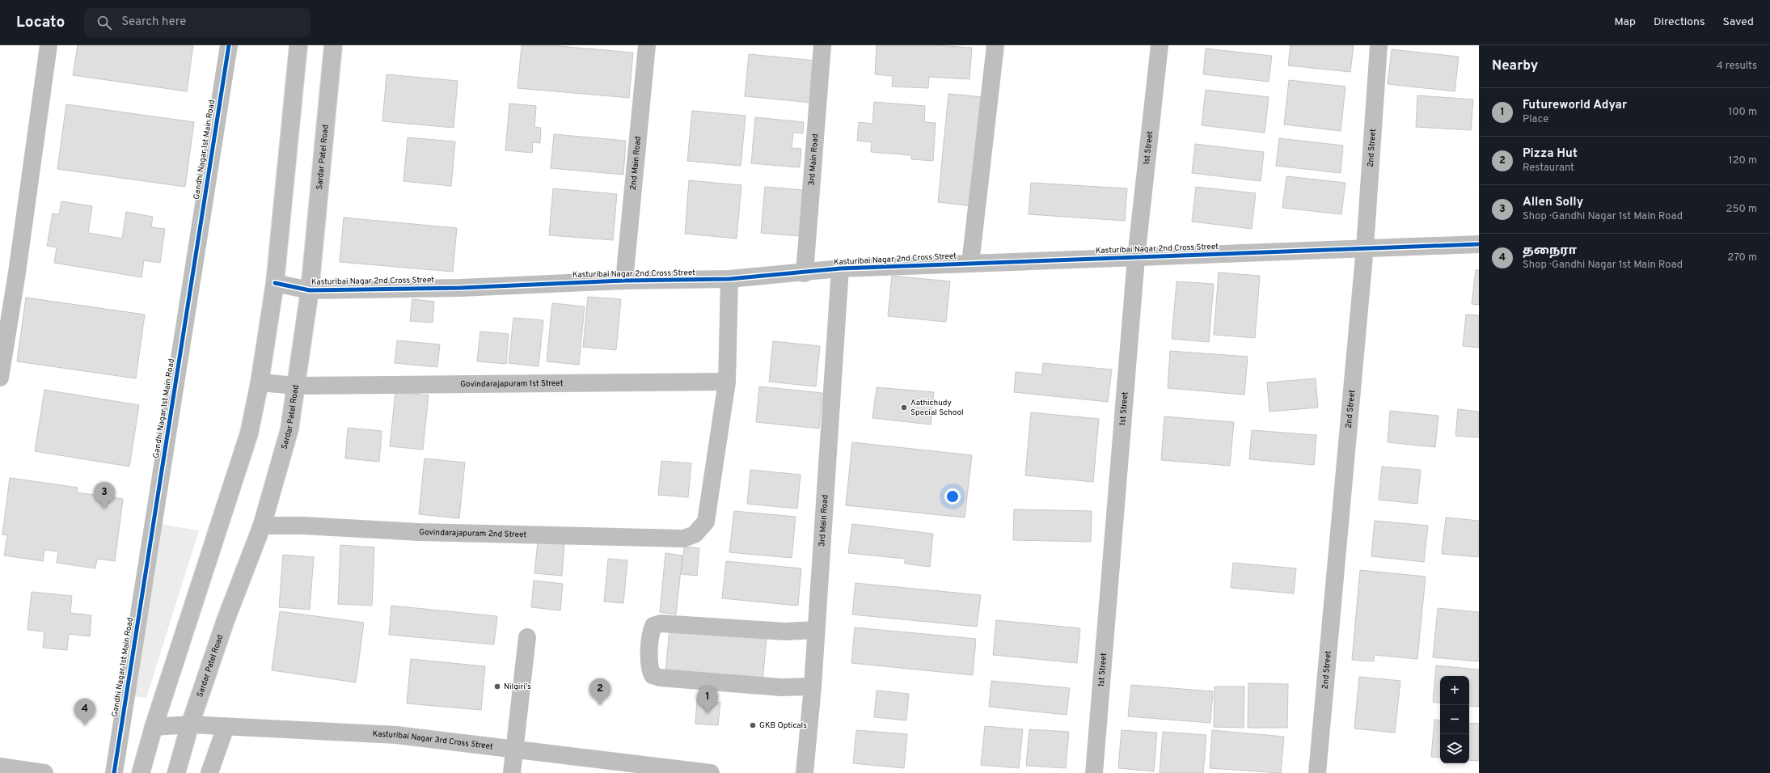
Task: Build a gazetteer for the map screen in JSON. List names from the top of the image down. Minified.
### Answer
{"streets":{"street":["1st Street","2nd Street","Gandhi Nagar 1st Main Road","Sardar Patel Road","3rd Main Road","2nd Main Road","Kasturibai Nagar 2nd Cross Street","Govindarajapuram 1st Street","Govindarajapuram 2nd Street","Kasturibai Nagar 3rd Cross Street"]},"crossings":[["1st Street","Kasturibai Nagar 2nd Cross Street"],["2nd Street","Kasturibai Nagar 2nd Cross Street"],["Sardar Patel Road","Kasturibai Nagar 2nd Cross Street"],["Sardar Patel Road","Govindarajapuram 1st Street"],["Sardar Patel Road","Govindarajapuram 2nd Street"],["Sardar Patel Road","Kasturibai Nagar 3rd Cross Street"],["3rd Main Road","Kasturibai Nagar 2nd Cross Street"],["2nd Main Road","Kasturibai Nagar 2nd Cross Street"],["Govindarajapuram 1st Street","Govindarajapuram 2nd Street"]],"places":["Aathichudy Special School","Nilgiri's","GKB Opticals"],"page":{"header":"Locato","search":"Search here","nav":["Map","Directions","Saved"],"heading":["Nearby","4 results"],"list":[{"mark":"1","name":"Futureworld Adyar","note":"Place","value":"100 m"},{"mark":"2","name":"Pizza Hut","note":"Restaurant","value":"120 m"},{"mark":"3","name":"Allen Solly","note":"Shop · Gandhi Nagar 1st Main Road","value":"250 m"},{"mark":"4","name":"தநைரா","note":"Shop · Gandhi Nagar 1st Main Road","value":"270 m"}],"pins":["3","2","1","4"],"map_buttons":["+","−"]}}
